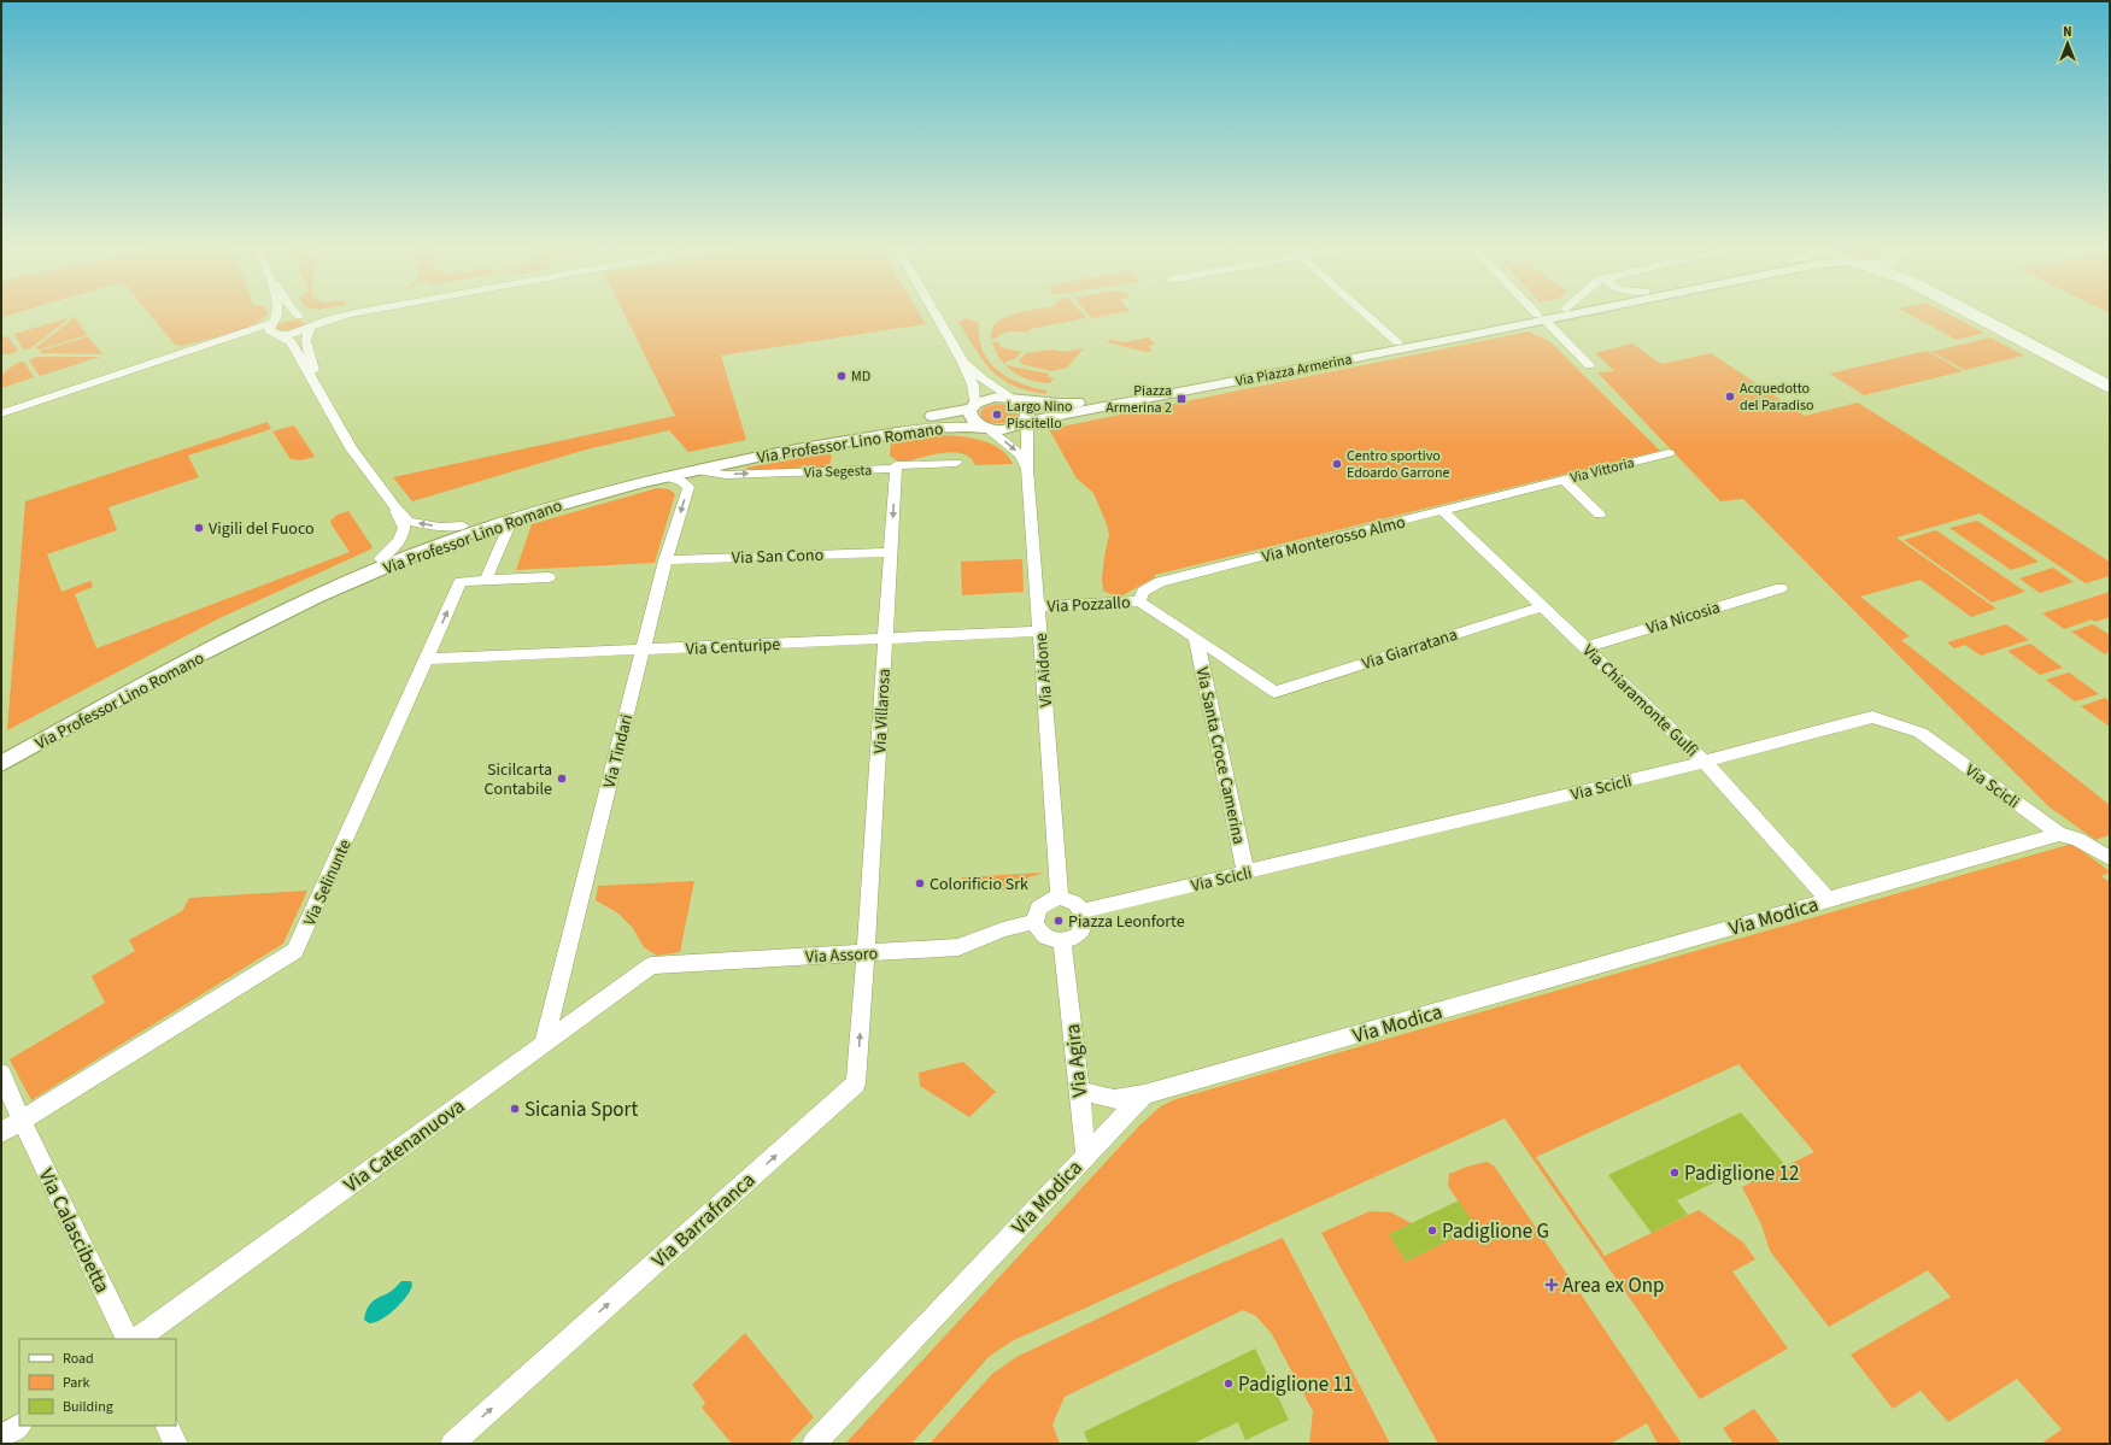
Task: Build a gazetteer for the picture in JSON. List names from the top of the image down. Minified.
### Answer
{"streets":{"street":["Via Piazza Armerina","Via Professor Lino Romano","Via Vittoria","Via Segesta","Via Monterosso Almo","Via San Cono","Via Pozzallo","Via Nicosia","Via Centuripe","Via Giarratana","Via Aidone","Via Chiaramonte Gulfi","Via Villarosa","Via Tindari","Via Santa Croce Camerina","Via Scicli","Via Selinunte","Via Modica","Via Assoro","Via Agira","Via Catenanuova","Via Barrafranca","Via Calascibetta"]},"crossings":[["Via Piazza Armerina","Via Professor Lino Romano"],["Via Piazza Armerina","Via Aidone"],["Via Professor Lino Romano","Via Segesta"],["Via Professor Lino Romano","Via Tindari"],["Via Vittoria","Via Monterosso Almo"],["Via Segesta","Via Villarosa"],["Via Monterosso Almo","Via Pozzallo"],["Via Monterosso Almo","Via Chiaramonte Gulfi"],["Via San Cono","Via Villarosa"],["Via San Cono","Via Tindari"],["Via Pozzallo","Via Aidone"],["Via Nicosia","Via Chiaramonte Gulfi"],["Via Centuripe","Via Aidone"],["Via Centuripe","Via Villarosa"],["Via Centuripe","Via Tindari"],["Via Centuripe","Via Selinunte"],["Via Giarratana","Via Chiaramonte Gulfi"],["Via Giarratana","Via Santa Croce Camerina"],["Via Aidone","Via Scicli"],["Via Aidone","Via Assoro"],["Via Aidone","Via Agira"],["Via Chiaramonte Gulfi","Via Scicli"],["Via Chiaramonte Gulfi","Via Modica"],["Via Villarosa","Via Assoro"],["Via Villarosa","Via Barrafranca"],["Via Tindari","Via Catenanuova"],["Via Santa Croce Camerina","Via Scicli"],["Via Scicli","Via Modica"],["Via Scicli","Via Assoro"],["Via Scicli","Via Agira"],["Via Selinunte","Via Calascibetta"],["Via Modica","Via Agira"],["Via Assoro","Via Agira"],["Via Assoro","Via Catenanuova"],["Via Assoro","Via Barrafranca"]],"one_way":["Via Segesta","Via Barrafranca"],"places":{"other":["MD","Acquedotto del Paradiso","Largo Nino Piscitello","Centro sportivo Edoardo Garrone","Vigili del Fuoco","Sicilcarta Contabile","Colorificio Srk","Piazza Leonforte","Sicania Sport","Padiglione 12","Padiglione G","Padiglione 11"],"transit":["Piazza Armerina 2"],"health":["Area ex Onp"]},"legend":["Road","Park","Building"],"north":"top"}
